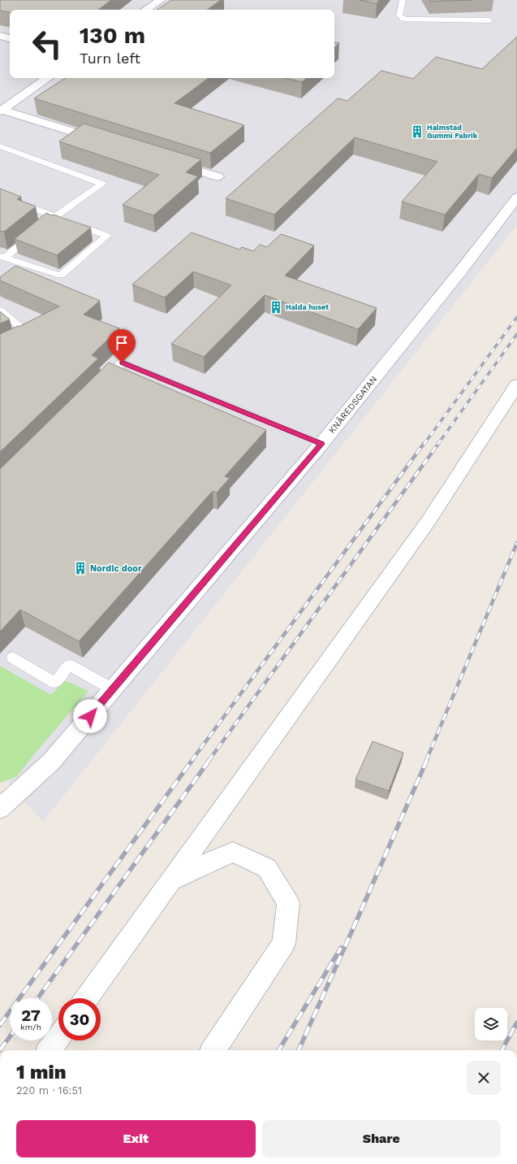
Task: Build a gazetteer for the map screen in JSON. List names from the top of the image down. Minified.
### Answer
{"streets":{"street":["KNÄREDSGATAN"]},"places":{"building":["Halmstad Gummi Fabrik","Halda huset","Nordic door"]},"page":{"turn":["130 m","Turn left"],"speed":"27 km/h","limit":"30","heading":["1 min","220 m · 16:51"],"buttons":["Exit","Share"]}}
